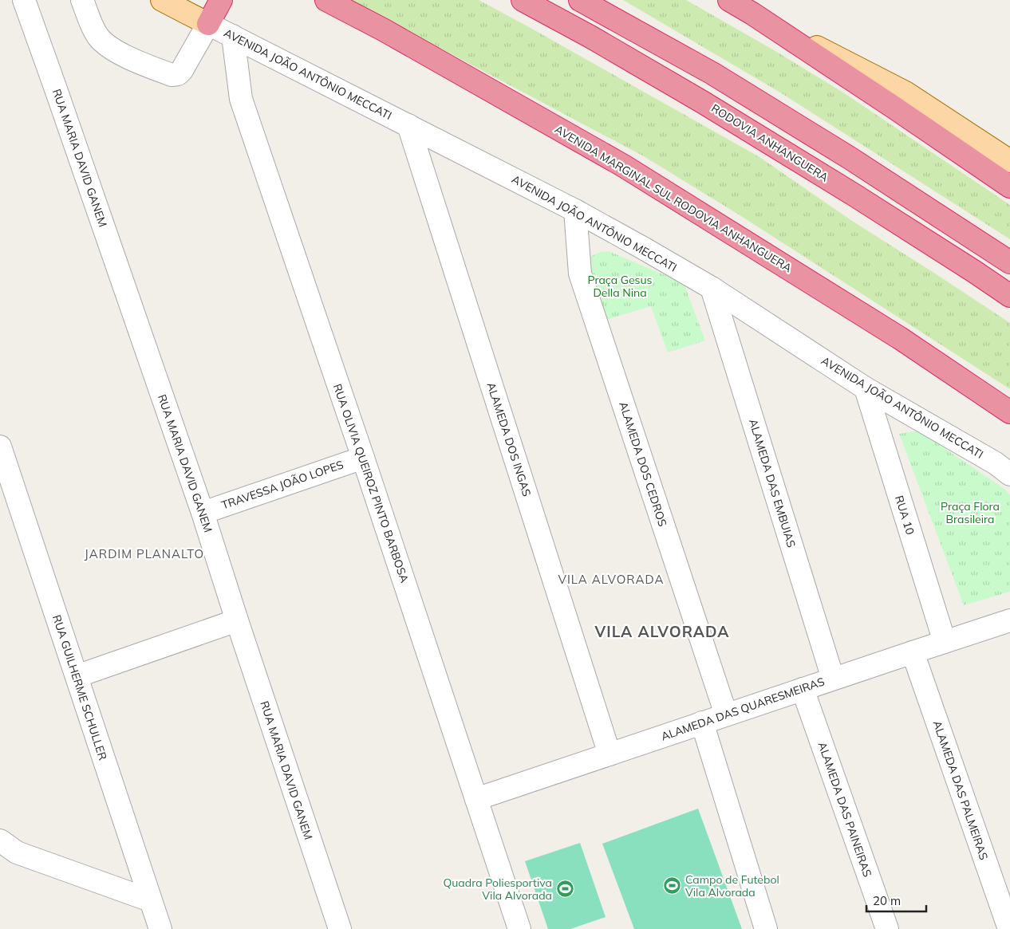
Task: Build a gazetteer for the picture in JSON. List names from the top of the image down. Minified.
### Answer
{"streets":{"highway":["RODOVIA ANHANGUERA","AVENIDA MARGINAL SUL RODOVIA ANHANGUERA"],"main road":["AVENIDA JOÃO ANTÔNIO MECCATI"],"street":["RUA MARIA DAVID GANEM","ALAMEDA DOS INGAS","ALAMEDA DOS CEDROS","RUA OLIVIA QUEIROZ PINTO BARBOSA","ALAMEDA DAS EMBUIAS","TRAVESSA JOÃO LOPES","RUA 10","RUA GUILHERME SCHULLER","ALAMEDA DAS QUARESMEIRAS","ALAMEDA DAS PALMEIRAS","ALAMEDA DAS PAINEIRAS"]},"crossings":[["AVENIDA JOÃO ANTÔNIO MECCATI","ALAMEDA DOS INGAS"],["AVENIDA JOÃO ANTÔNIO MECCATI","ALAMEDA DOS CEDROS"],["AVENIDA JOÃO ANTÔNIO MECCATI","RUA OLIVIA QUEIROZ PINTO BARBOSA"],["AVENIDA JOÃO ANTÔNIO MECCATI","ALAMEDA DAS EMBUIAS"],["AVENIDA JOÃO ANTÔNIO MECCATI","RUA 10"],["RUA MARIA DAVID GANEM","TRAVESSA JOÃO LOPES"],["ALAMEDA DOS INGAS","ALAMEDA DAS QUARESMEIRAS"],["ALAMEDA DOS CEDROS","ALAMEDA DAS QUARESMEIRAS"],["RUA OLIVIA QUEIROZ PINTO BARBOSA","TRAVESSA JOÃO LOPES"],["RUA OLIVIA QUEIROZ PINTO BARBOSA","ALAMEDA DAS QUARESMEIRAS"],["ALAMEDA DAS EMBUIAS","ALAMEDA DAS QUARESMEIRAS"],["RUA 10","ALAMEDA DAS QUARESMEIRAS"],["ALAMEDA DAS QUARESMEIRAS","ALAMEDA DAS PALMEIRAS"],["ALAMEDA DAS QUARESMEIRAS","ALAMEDA DAS PAINEIRAS"]],"districts":["JARDIM PLANALTO","VILA ALVORADA","VILA ALVORADA"],"parks":["Praça Gesus Della Nina","Praça Flora Brasileira"],"places":{"sports":["Campo de Futebol Vila Alvorada","Quadra Poliesportiva Vila Alvorada"]},"scale_bar":"20 m"}
